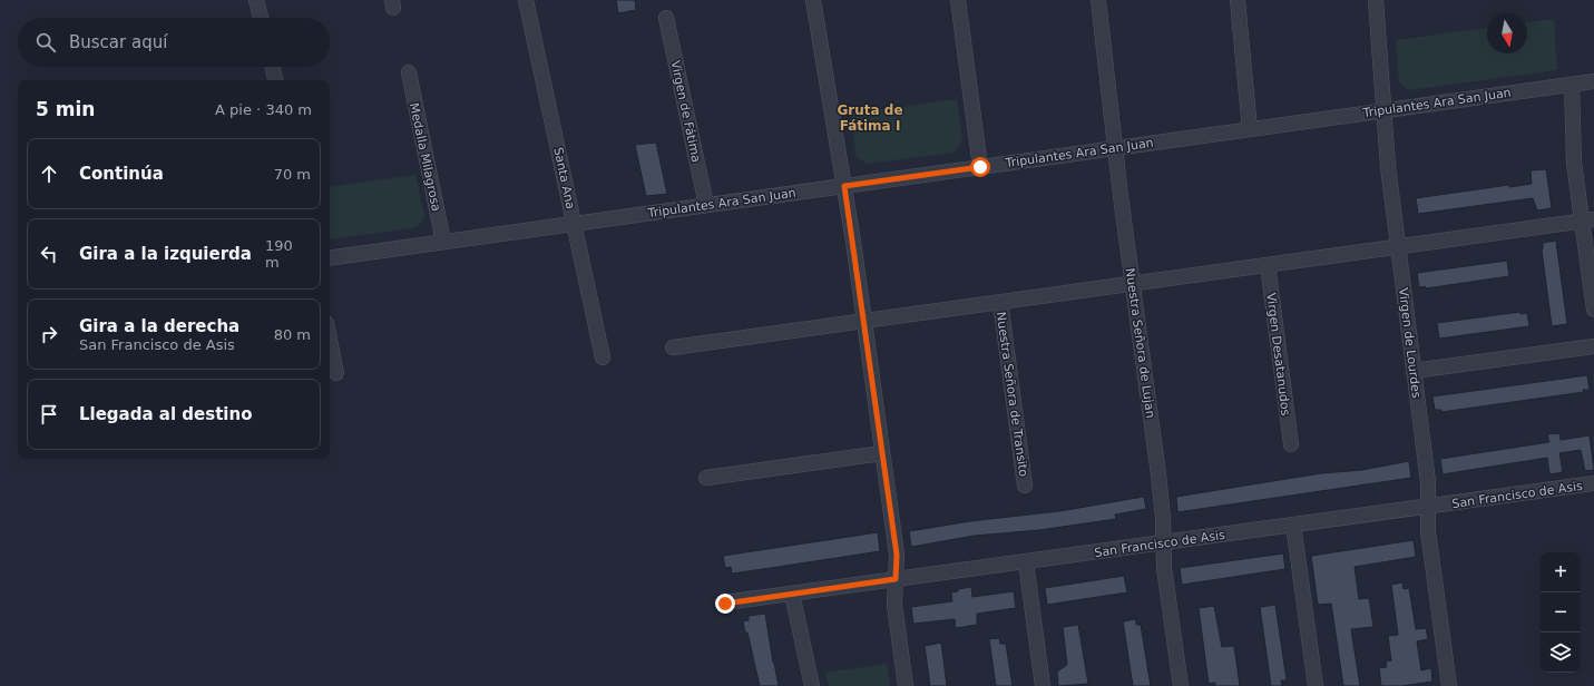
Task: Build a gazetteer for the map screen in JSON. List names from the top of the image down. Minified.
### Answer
{"streets":{"street":["Tripulantes Ara San Juan","Virgen de Fátima","Medalla Milagrosa","Santa Ana","Nuestra Señora de Lujan","Virgen de Lourdes","Virgen Desatanudos","Nuestra Señora de Transito","San Francisco de Asis"]},"crossings":[["Tripulantes Ara San Juan","Virgen de Fátima"],["Tripulantes Ara San Juan","Medalla Milagrosa"],["Tripulantes Ara San Juan","Santa Ana"],["Tripulantes Ara San Juan","Nuestra Señora de Lujan"],["Tripulantes Ara San Juan","Virgen de Lourdes"],["Nuestra Señora de Lujan","San Francisco de Asis"],["Virgen de Lourdes","San Francisco de Asis"]],"districts":["Gruta de Fátima I"],"north":"bottom","page":{"search":"Buscar aquí","heading":["5 min","A pie · 340 m"],"list":[["Continúa","70 m"],["Gira a la izquierda","190 m"],["Gira a la derecha","San Francisco de Asis","80 m"],"Llegada al destino"],"map_buttons":["+","−"]}}
